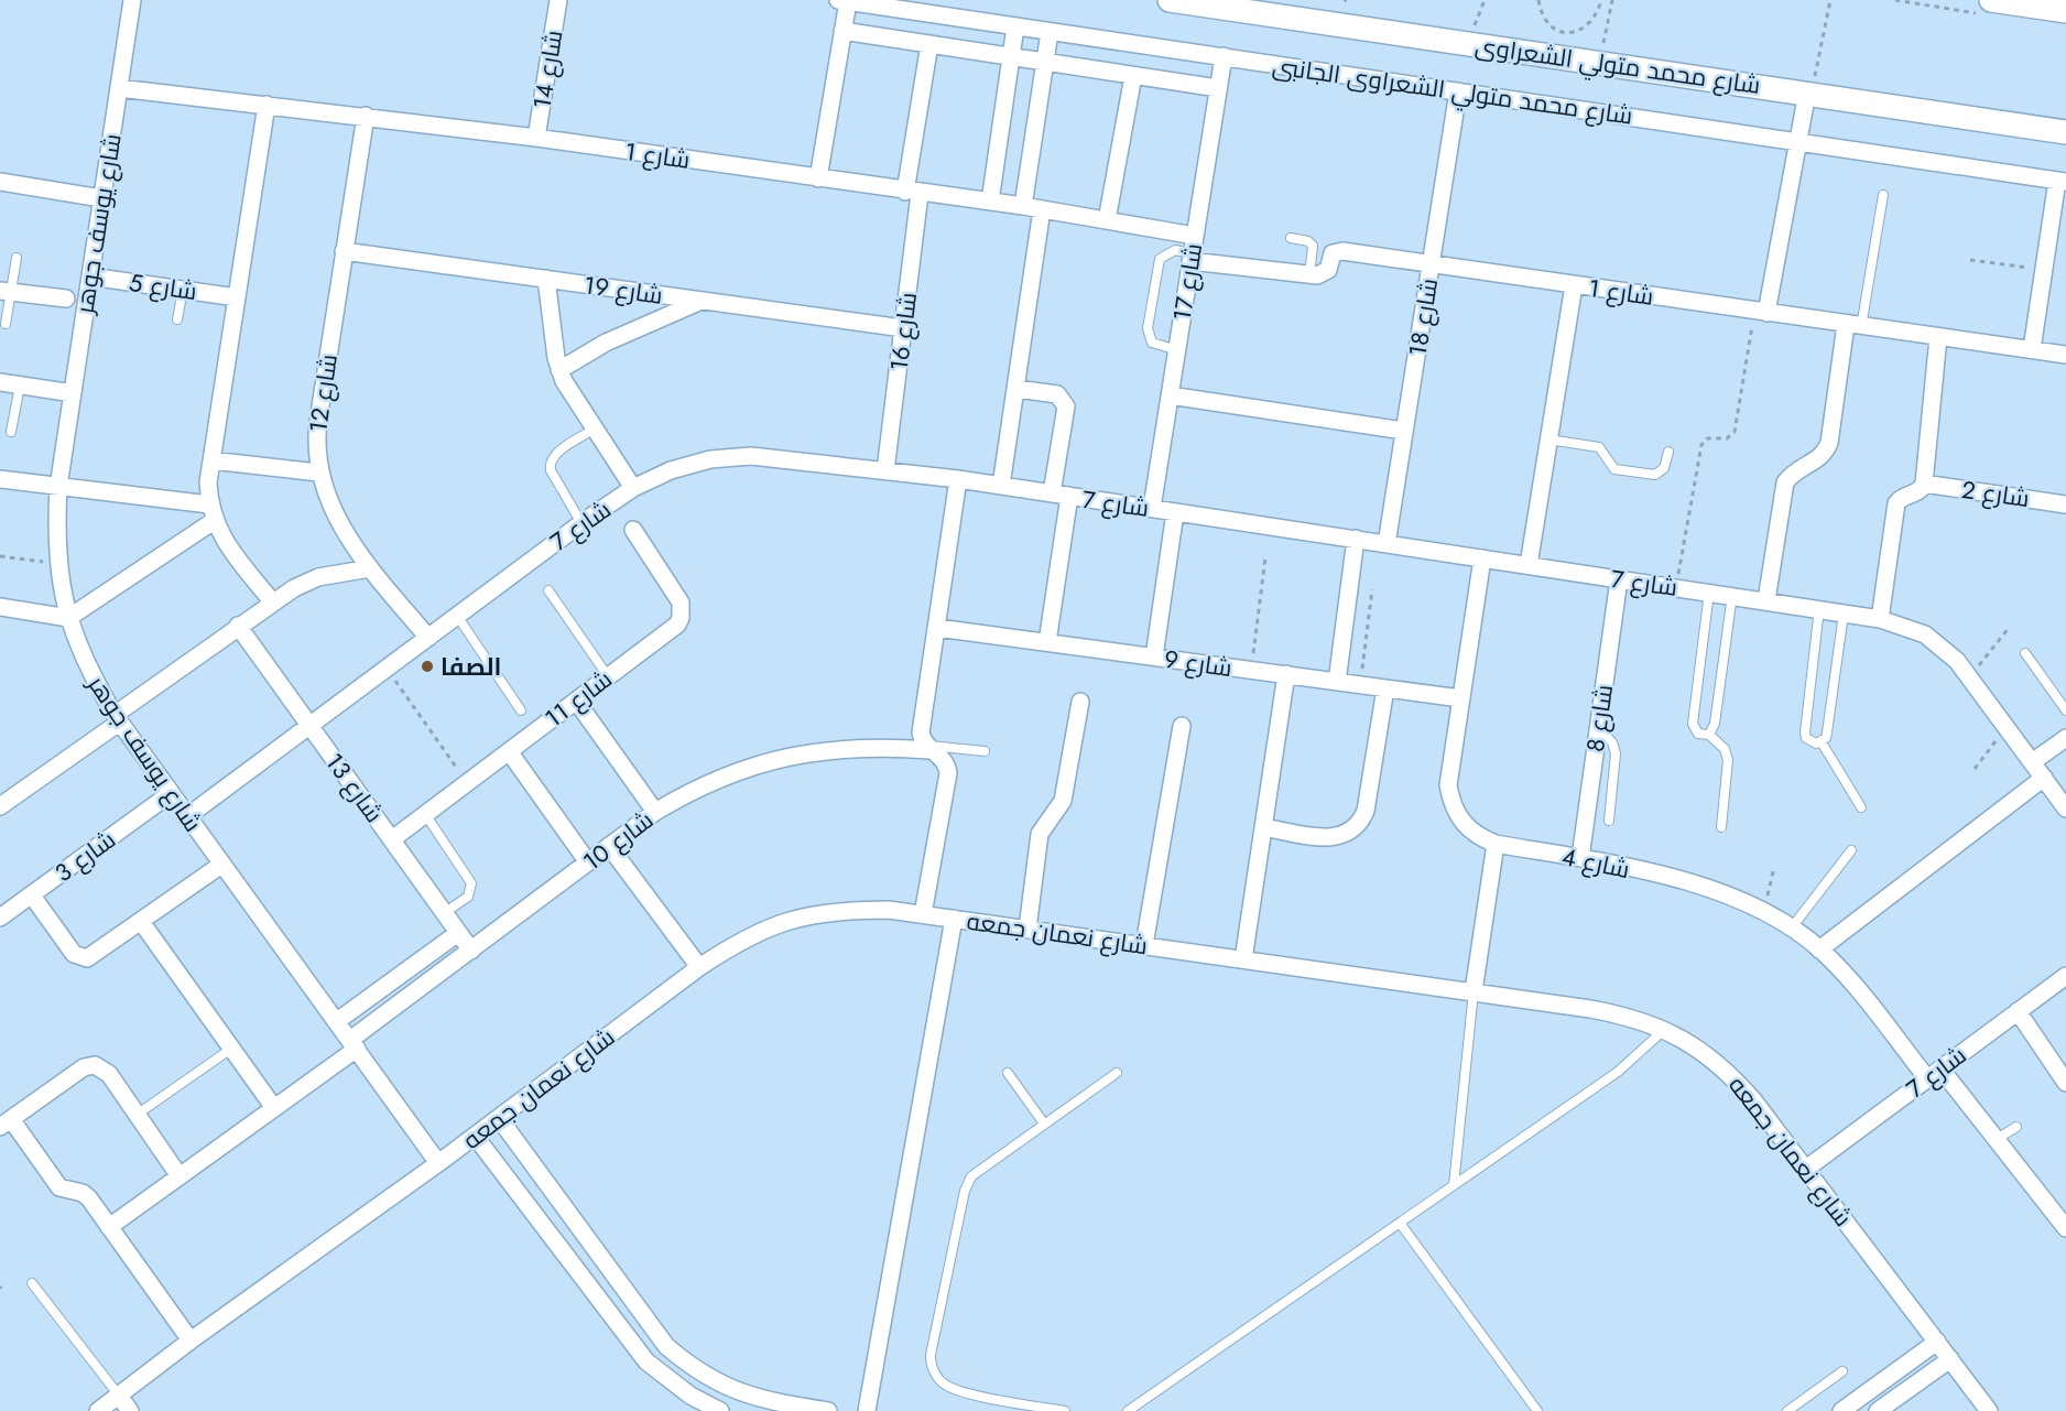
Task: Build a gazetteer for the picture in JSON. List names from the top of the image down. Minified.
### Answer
{"streets":{"street":["شارع محمد متولي الشعراوى","شارع 14","شارع محمد متولي الشعراوى الجانبى","شارع 1","شارع يوسف جوهر","شارع 17","شارع 5","شارع 19","شارع 18","شارع 16","شارع 12","شارع 2","شارع 7","شارع 9","شارع 11","شارع 8","شارع 13","شارع 10","شارع 3","شارع 4","شارع نعمان جمعه"]},"crossings":[["شارع 14","شارع 1"],["شارع محمد متولي الشعراوى الجانبى","شارع 17"],["شارع محمد متولي الشعراوى الجانبى","شارع 18"],["شارع 1","شارع يوسف جوهر"],["شارع 1","شارع 17"],["شارع 1","شارع 18"],["شارع 1","شارع 16"],["شارع 1","شارع 12"],["شارع يوسف جوهر","شارع 5"],["شارع يوسف جوهر","شارع 7"],["شارع يوسف جوهر","شارع 10"],["شارع يوسف جوهر","شارع 3"],["شارع يوسف جوهر","شارع نعمان جمعه"],["شارع 17","شارع 7"],["شارع 19","شارع 16"],["شارع 19","شارع 12"],["شارع 18","شارع 7"],["شارع 16","شارع 7"],["شارع 12","شارع 7"],["شارع 7","شارع 8"],["شارع 7","شارع 13"],["شارع 7","شارع 4"],["شارع 7","شارع نعمان جمعه"],["شارع 9","شارع 4"],["شارع 11","شارع 13"],["شارع 8","شارع 4"],["شارع 13","شارع 10"]],"places":["الصفا"]}
